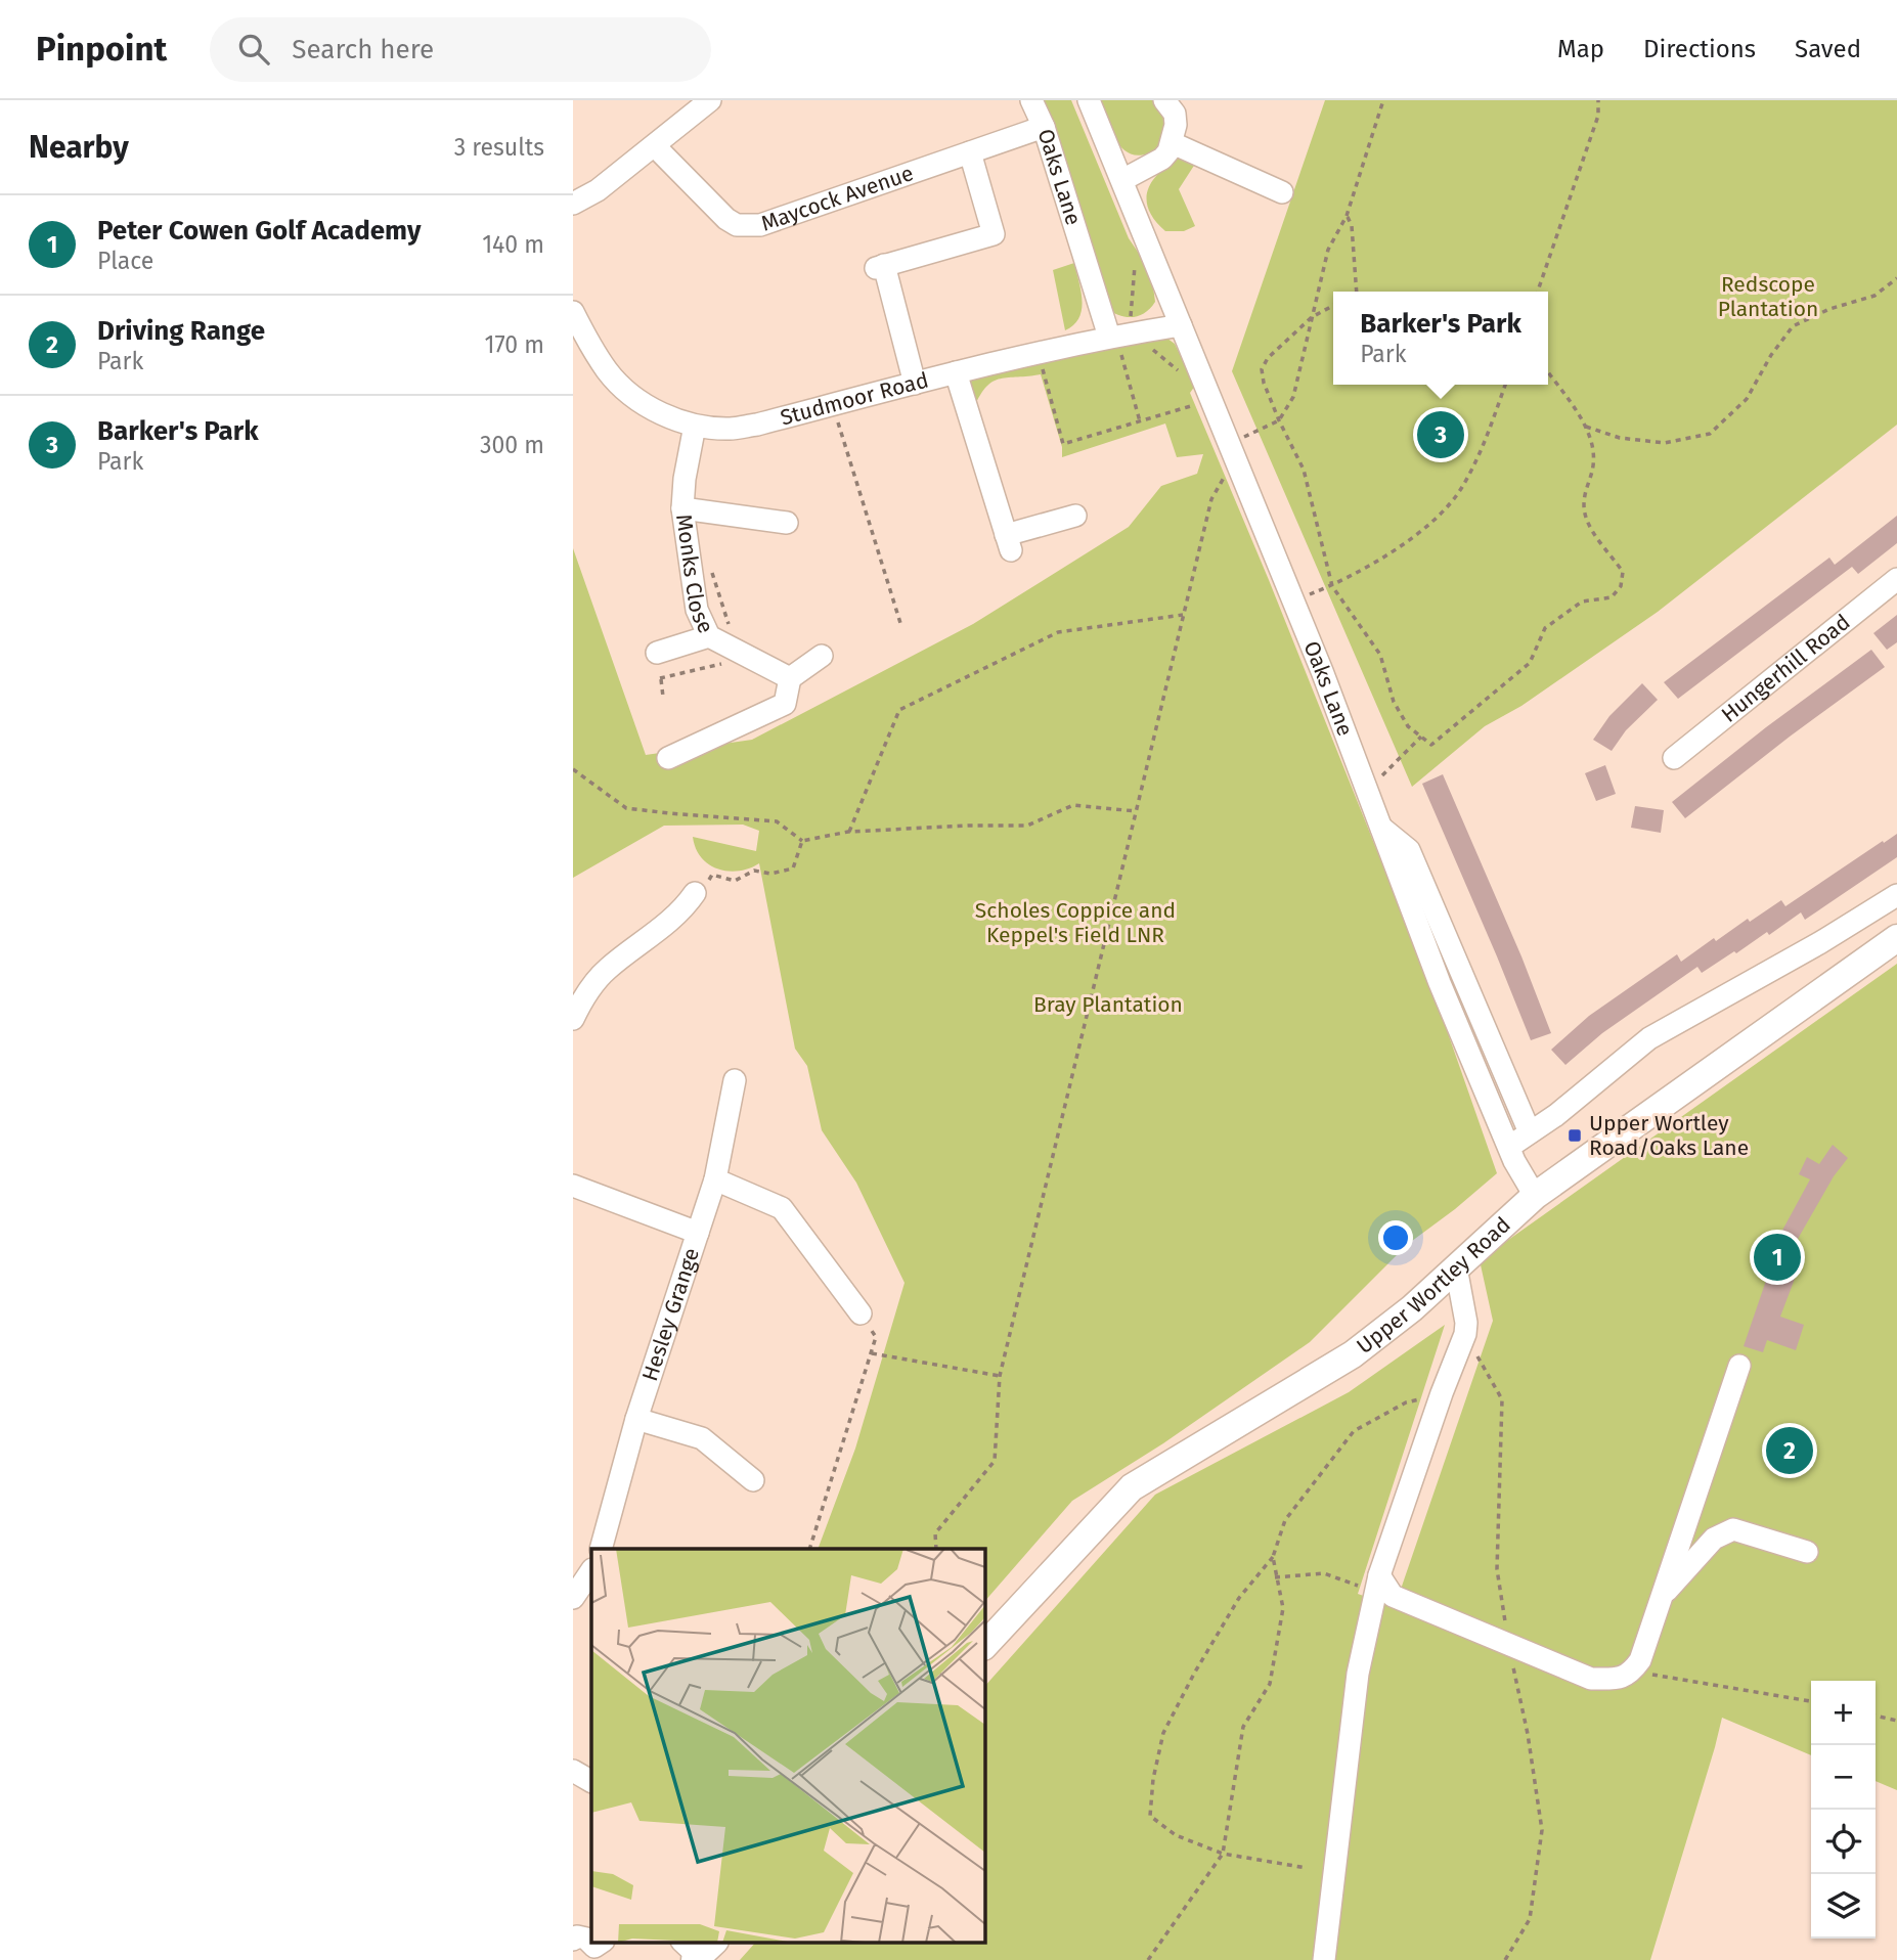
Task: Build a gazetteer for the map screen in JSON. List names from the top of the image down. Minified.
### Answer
{"streets":{"main road":["Upper Wortley Road"],"street":["Oaks Lane","Maycock Avenue","Studmoor Road","Monks Close","Hungerhill Road","Hesley Grange"]},"crossings":[["Oaks Lane","Maycock Avenue"],["Oaks Lane","Studmoor Road"],["Oaks Lane","Upper Wortley Road"],["Studmoor Road","Monks Close"]],"parks":["Redscope Plantation","Scholes Coppice and Keppel's Field LNR","Bray Plantation"],"places":{"transit":["Upper Wortley Road/Oaks Lane"]},"page":{"header":"Pinpoint","search":"Search here","nav":["Map","Directions","Saved"],"heading":["Nearby","3 results"],"list":[{"mark":"1","name":"Peter Cowen Golf Academy","note":"Place","value":"140 m"},{"mark":"2","name":"Driving Range","note":"Park","value":"170 m"},{"mark":"3","name":"Barker's Park","note":"Park","value":"300 m"}],"popup":["Barker's Park","Park"],"pins":["3","1","2"],"map_buttons":["+","−"]}}
